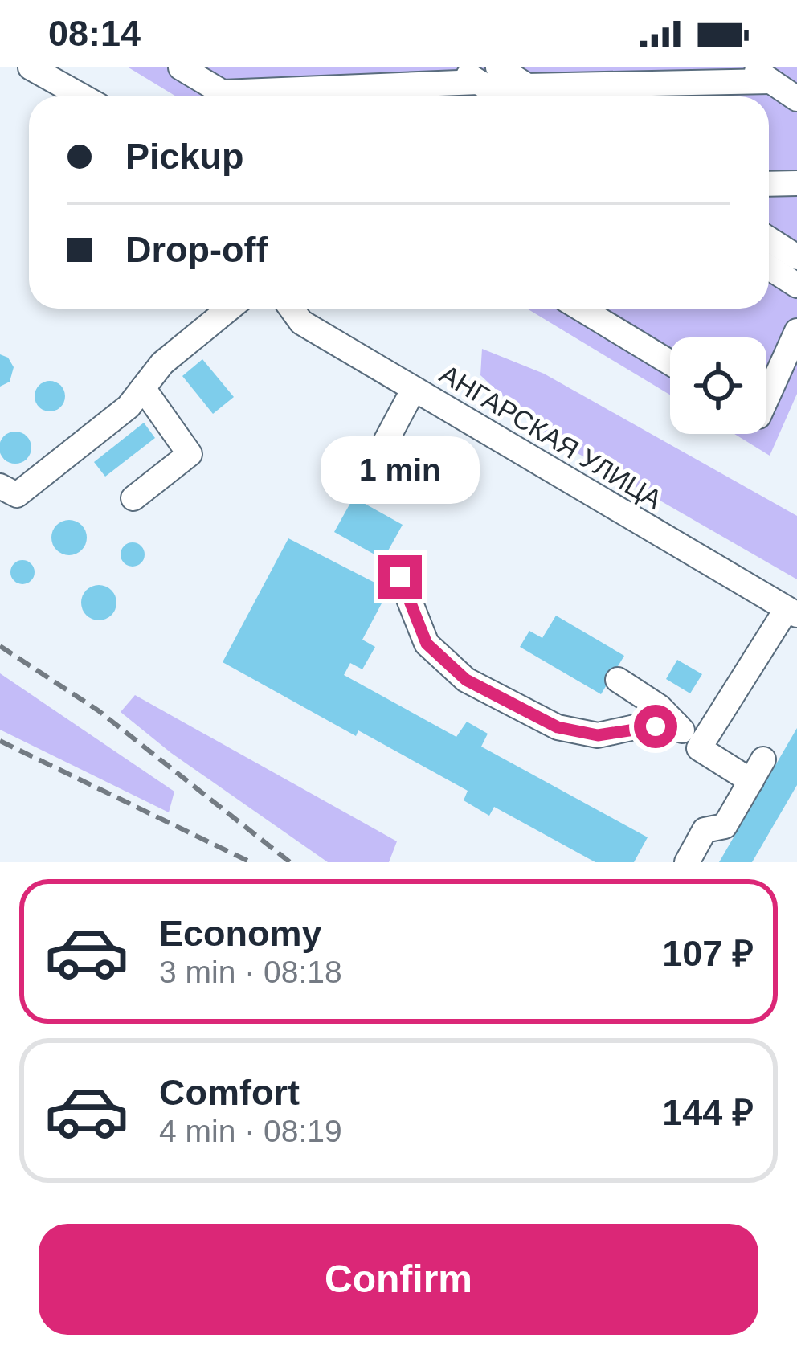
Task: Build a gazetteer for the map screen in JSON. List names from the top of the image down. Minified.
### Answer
{"streets":{"street":["АНГАРСКАЯ УЛИЦА"]},"page":{"status":"08:14","banner":["Pickup","Drop-off"],"bubble":"1 min","list":[{"name":"Economy","note":"3 min · 08:18","value":"107 ₽"},{"name":"Comfort","note":"4 min · 08:19","value":"144 ₽"}],"buttons":"Confirm"}}
